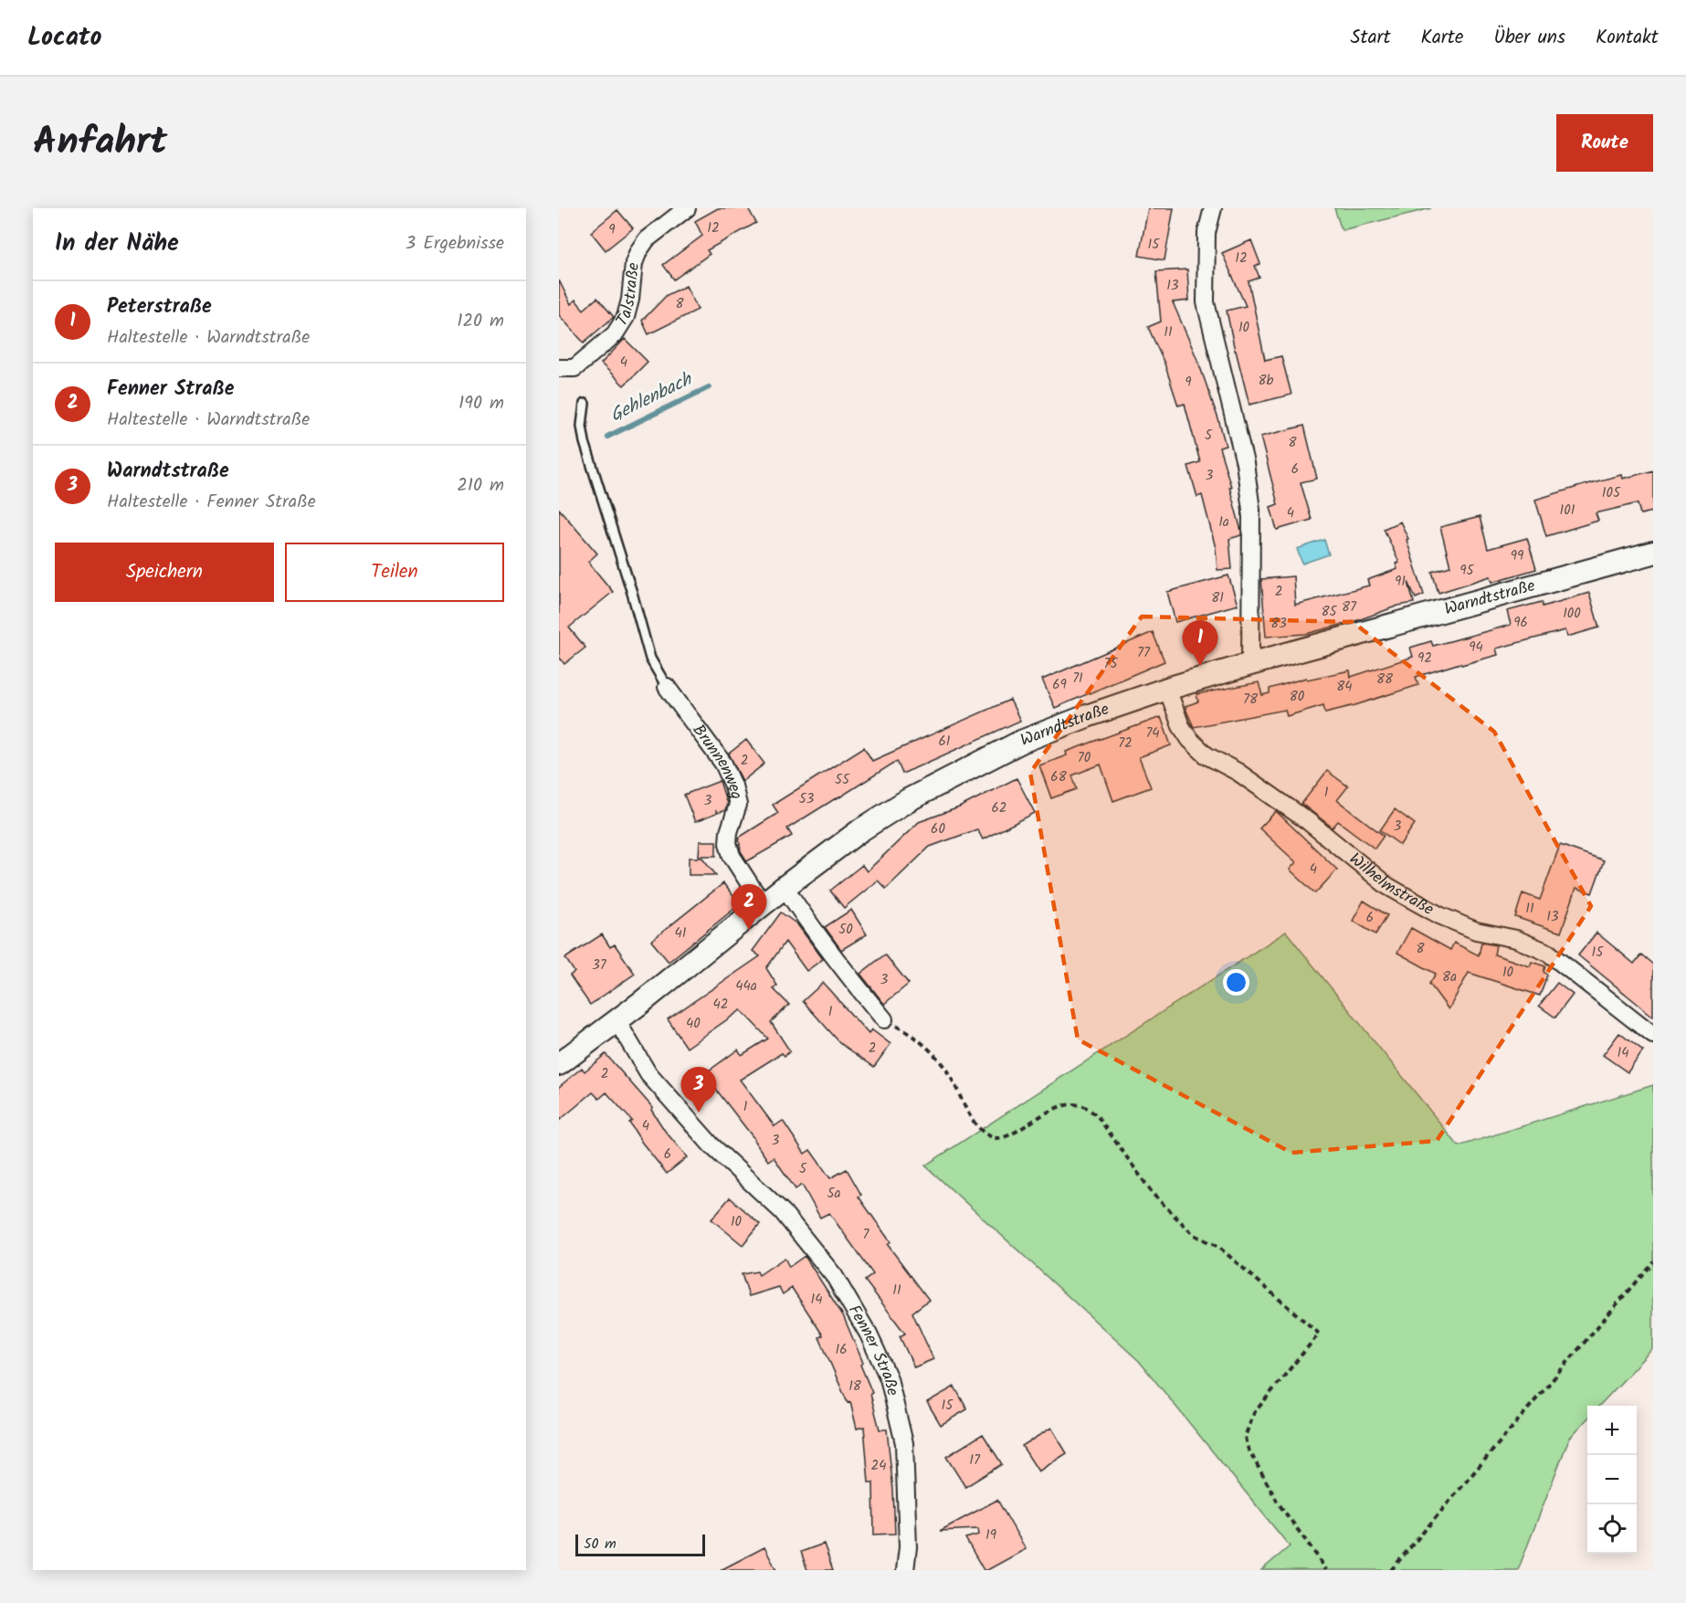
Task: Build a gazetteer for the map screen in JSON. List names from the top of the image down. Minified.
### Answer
{"streets":{"main road":["Warndtstraße"],"street":["Talstraße","Brunnenweg","Wilhelmstraße","Fenner Straße"]},"crossings":[["Warndtstraße","Brunnenweg"],["Warndtstraße","Wilhelmstraße"],["Warndtstraße","Fenner Straße"]],"water":["Gehlenbach"],"house_numbers":["12","9","15","12","13","8","10","11","4","8b","9","5","8","6","3","105","101","4","1a","99","95","91","2","81","87","85","100","96","83","94","77","92","75","71","88","69","84","80","78","74","61","72","70","2","68","55","1","53","3","62","3","60","4","11","13","6","50","41","8","15","37","10","8a","3","44a","42","1","40","2","14","2","1","4","3","6","5","5a","10","7","11","14","16","18","15","17","24","19"],"scale_bar":"50 m","page":{"header":"Locato","nav":["Start","Karte","Über uns","Kontakt"],"title":"Anfahrt","buttons":["Route",["Speichern","Teilen"]],"heading":["In der Nähe","3 Ergebnisse"],"list":[{"mark":"1","name":"Peterstraße","note":"Haltestelle · Warndtstraße","value":"120 m"},{"mark":"2","name":"Fenner Straße","note":"Haltestelle · Warndtstraße","value":"190 m"},{"mark":"3","name":"Warndtstraße","note":"Haltestelle · Fenner Straße","value":"210 m"}],"pins":["1","2","3"],"map_buttons":["+","−"],"scale":"50 m"}}
